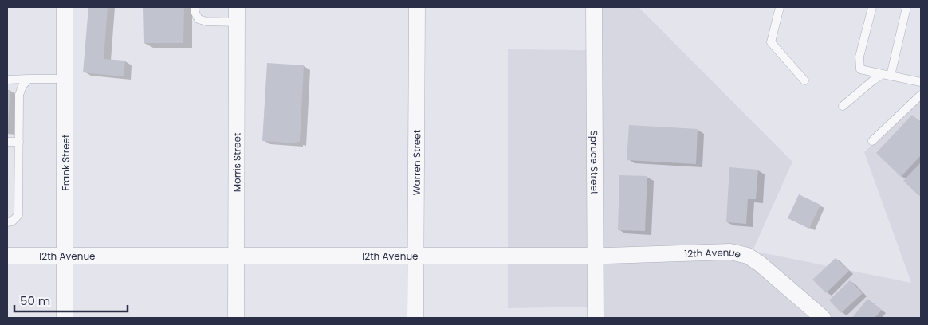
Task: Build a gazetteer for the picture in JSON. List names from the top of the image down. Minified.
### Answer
{"streets":{"street":["Frank Street","Morris Street","Warren Street","Spruce Street","12th Avenue"]},"crossings":[["Frank Street","12th Avenue"],["Morris Street","12th Avenue"],["Warren Street","12th Avenue"],["Spruce Street","12th Avenue"]],"scale_bar":"50 m"}
